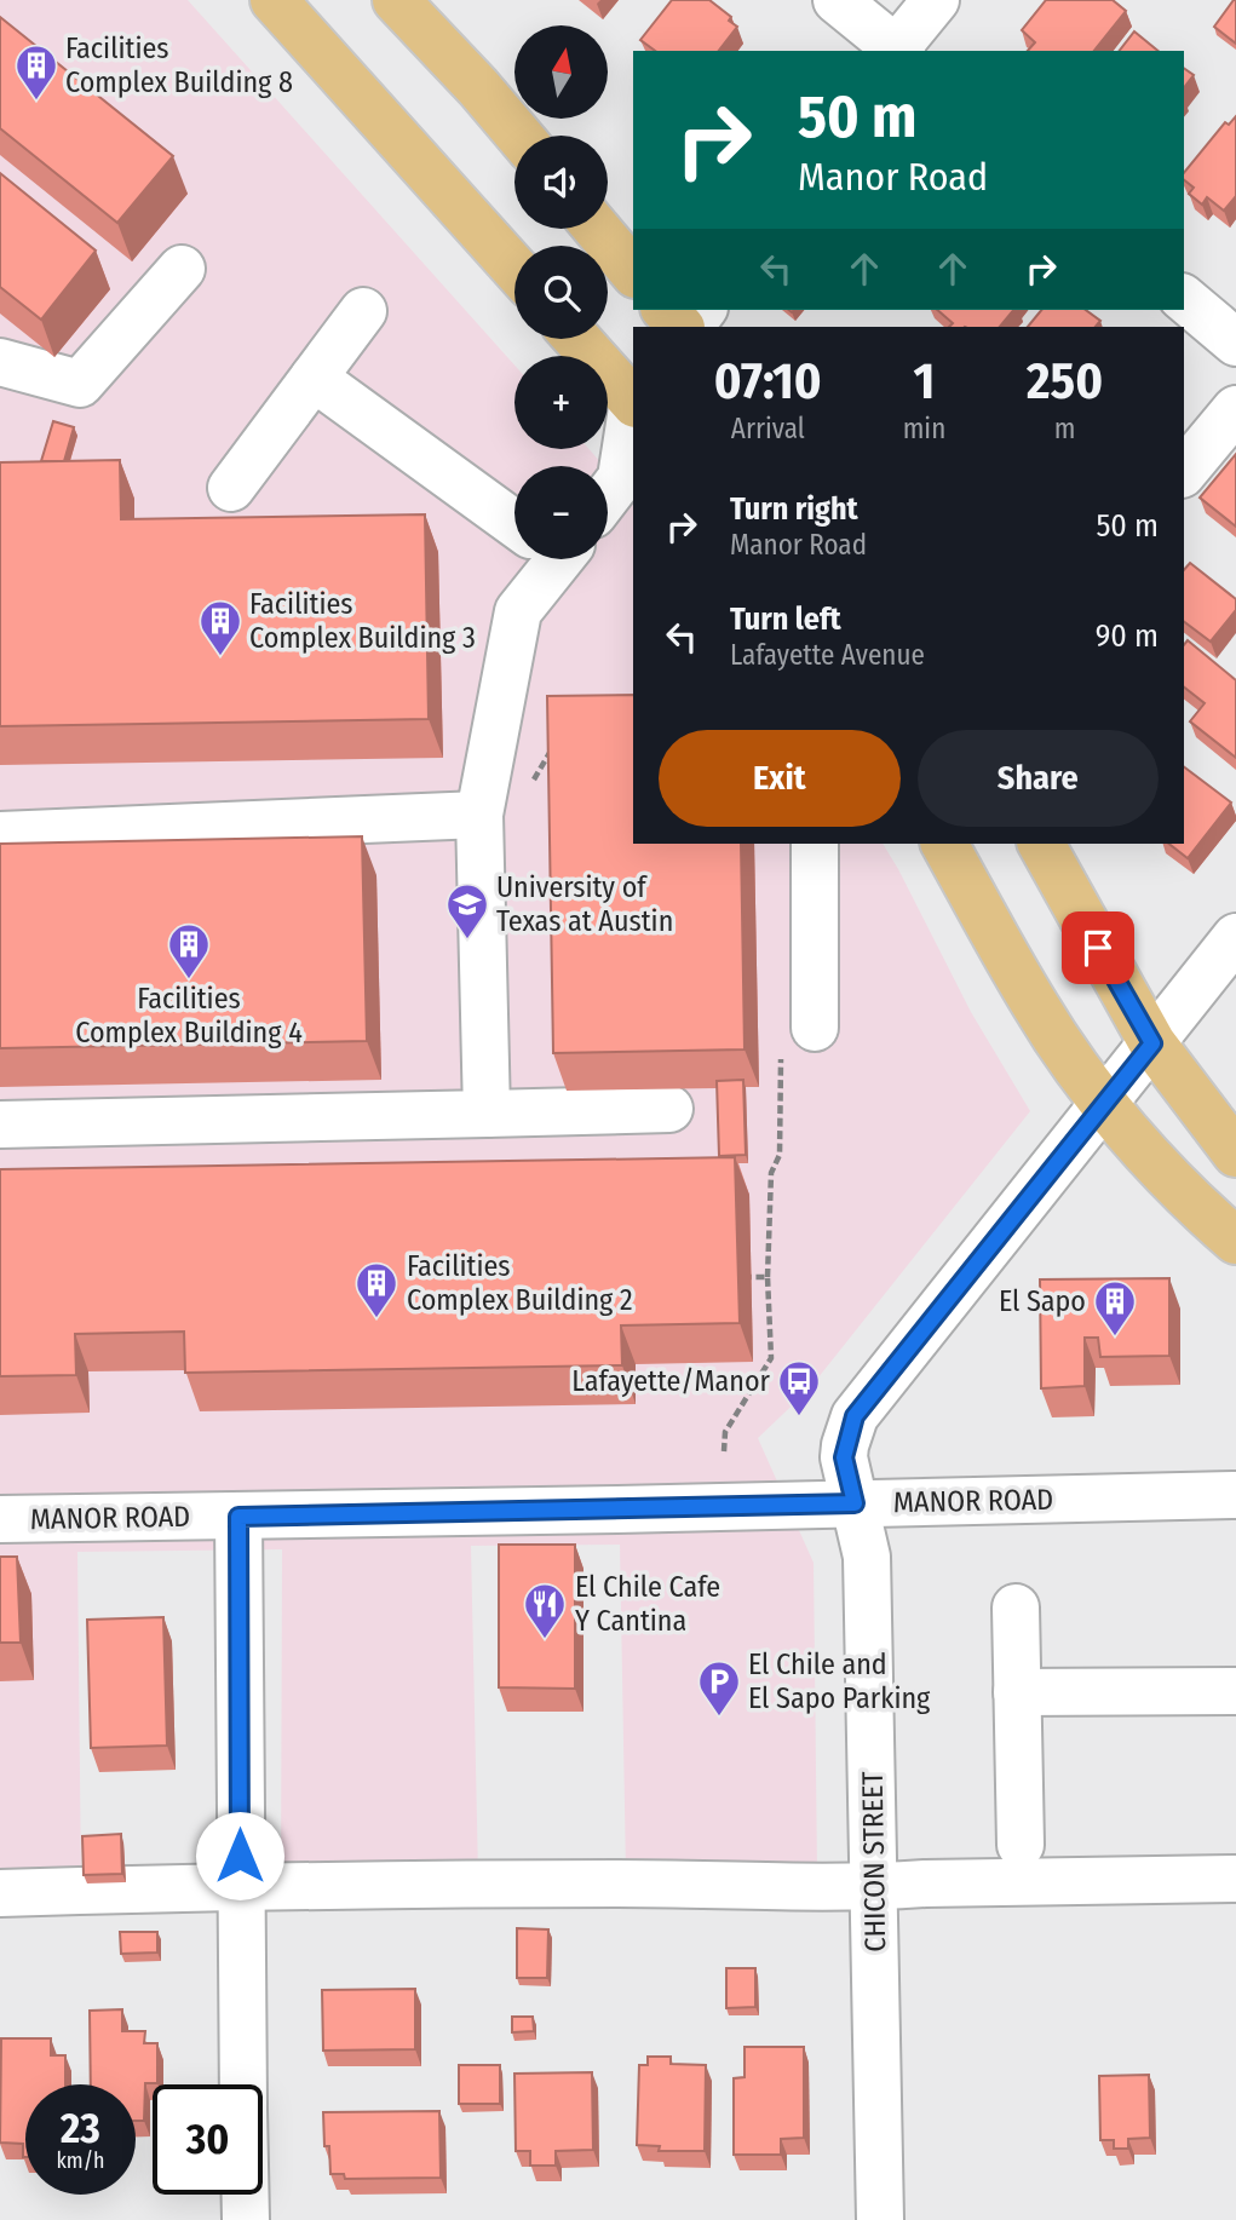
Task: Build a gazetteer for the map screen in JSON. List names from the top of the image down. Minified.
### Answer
{"streets":{"street":["MANOR ROAD","CHICON STREET"]},"crossings":[["MANOR ROAD","CHICON STREET"]],"places":{"building":["Facilities Complex Building 8","Facilities Complex Building 3","Facilities Complex Building 4","Facilities Complex Building 2","El Sapo"],"school or university":["University of Texas at Austin"],"bus stop":["Lafayette/Manor"],"restaurant":["El Chile Cafe Y Cantina"],"parking":["El Chile and El Sapo Parking"]},"north":"top","page":{"map_buttons":["+","−"],"turn":["50 m","Manor Road"],"eta":["07:10","Arrival","1","min","250","m"],"list":[{"name":"Turn right","note":"Manor Road","value":"50 m"},{"name":"Turn left","note":"Lafayette Avenue","value":"90 m"}],"buttons":["Exit","Share"],"speed":"23 km/h","limit":"30"}}
